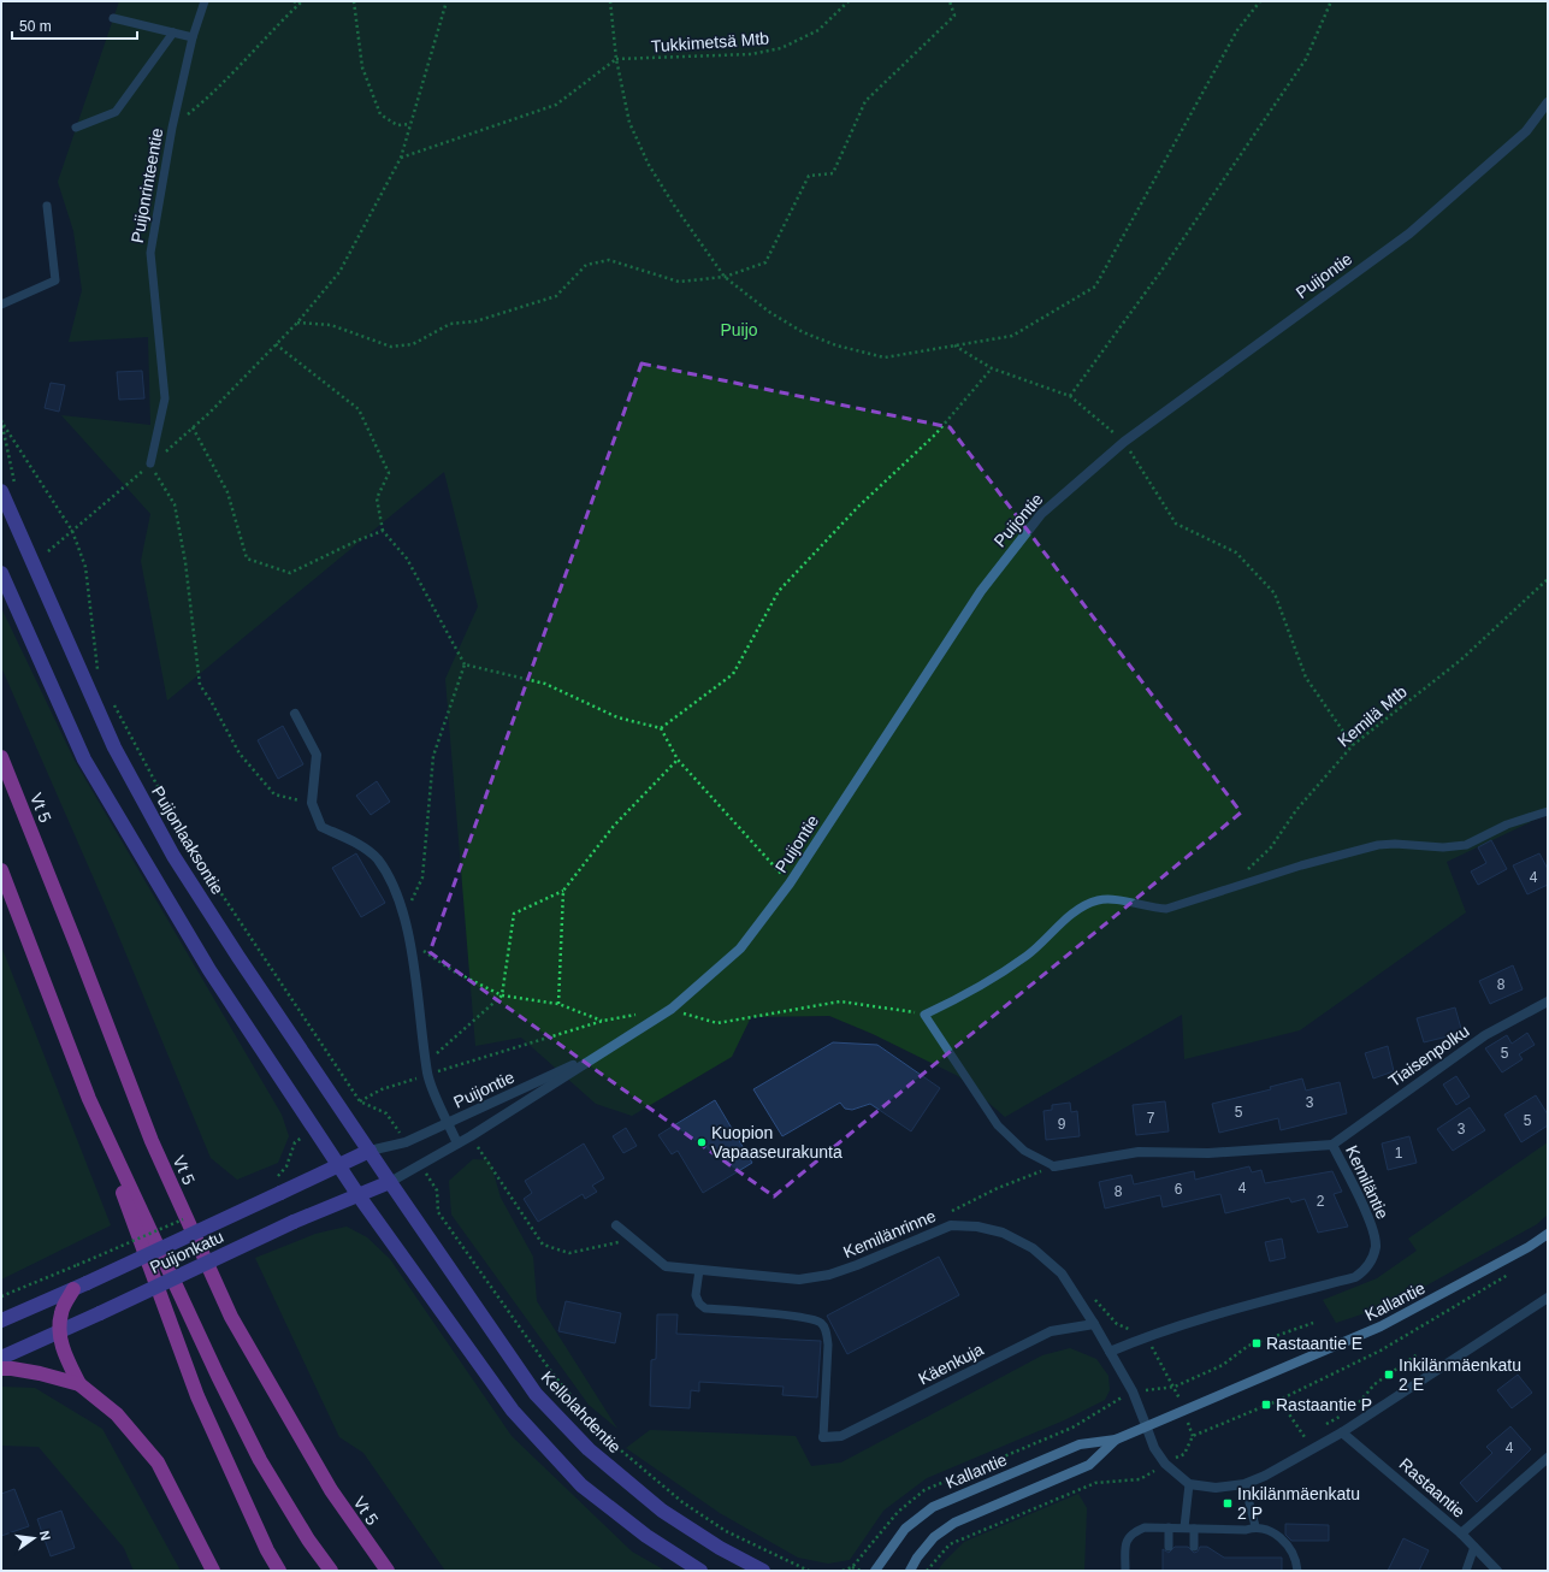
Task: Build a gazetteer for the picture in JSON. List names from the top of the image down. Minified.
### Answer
{"streets":{"highway":["Vt 5"],"main road":["Puijonlaaksontie","Puijonkatu","Kallantie","Kellolahdentie"],"street":["Puijontie","Tiaisenpolku","Kemiläntie","Kemilänrinne","Käenkuja","Rastaantie"],"lane":["Puijonrinteentie"],"path":["Tukkimetsä Mtb","Kemilä Mtb"]},"crossings":[["Puijontie","Puijonlaaksontie"],["Puijontie","Puijonkatu"],["Puijontie","Kellolahdentie"],["Puijonlaaksontie","Puijonkatu"],["Puijonlaaksontie","Kellolahdentie"],["Tiaisenpolku","Kemiläntie"],["Kemiläntie","Kemilänrinne"],["Kemilänrinne","Kallantie"],["Kemilänrinne","Käenkuja"],["Puijonkatu","Kellolahdentie"]],"parks":["Puijo"],"places":{"other":["Kuopion Vapaaseurakunta"],"transit":["Rastaantie E","Inkilänmäenkatu 2 E","Rastaantie P","Inkilänmäenkatu 2 P"]},"house_numbers":["4","8","5","3","5","7","5","9","3","1","4","6","8","2","4"],"scale_bar":"50 m","north":"right"}
